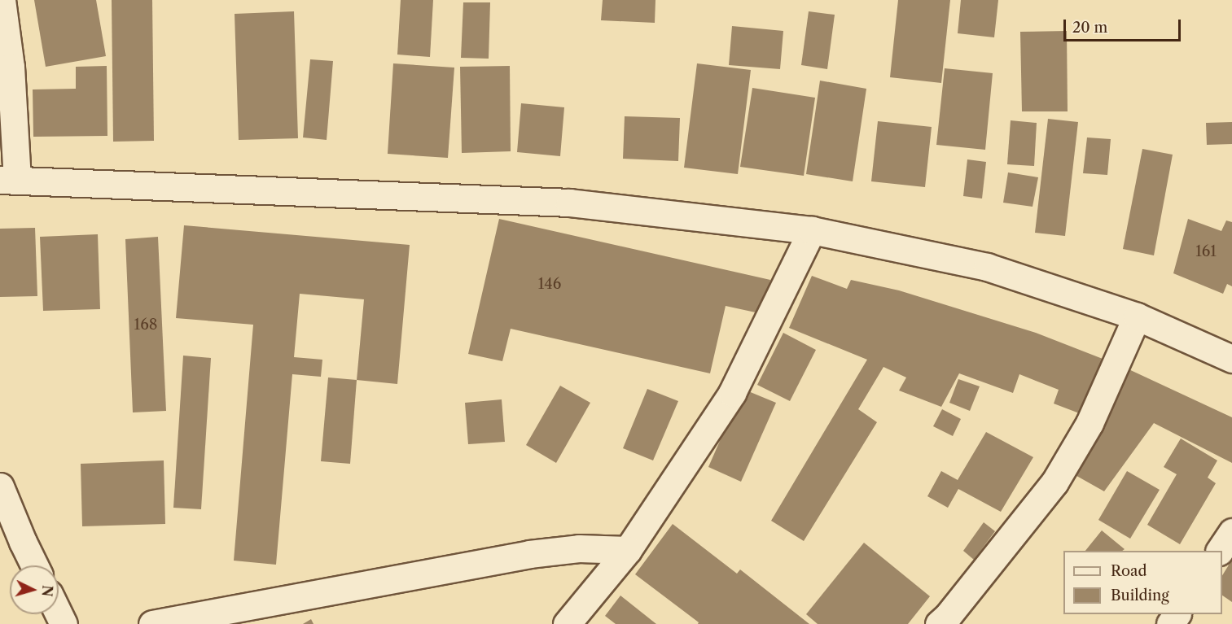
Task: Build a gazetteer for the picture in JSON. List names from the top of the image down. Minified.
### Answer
{"house_numbers":["161","146","168"],"legend":["Road","Building"],"scale_bar":"20 m","north":"right"}
